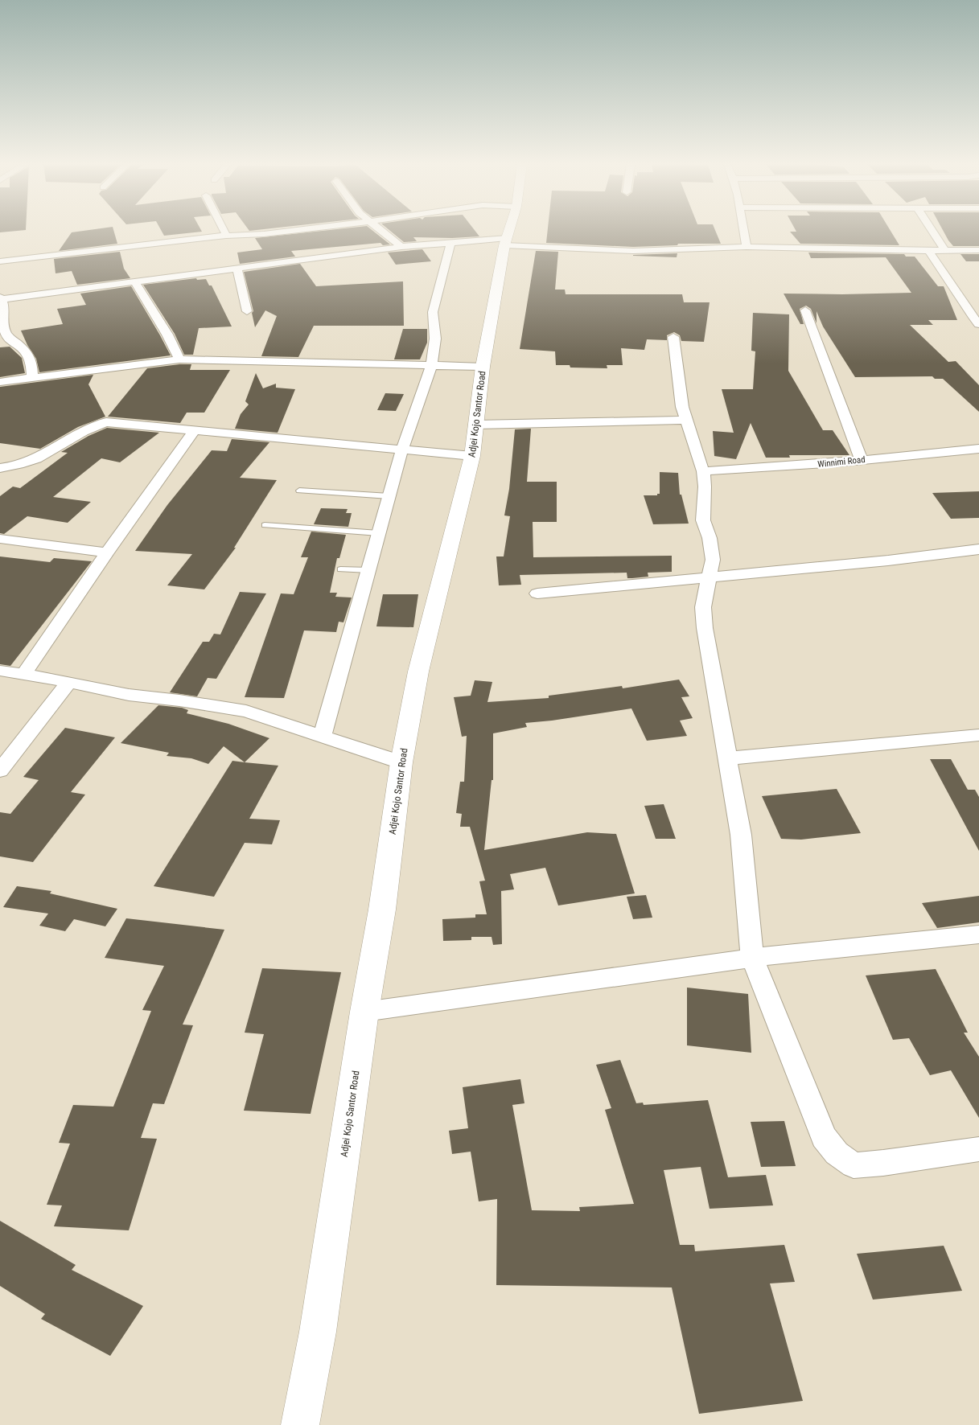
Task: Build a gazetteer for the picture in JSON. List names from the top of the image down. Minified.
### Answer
{"streets":{"street":["Adjei Kojo Santor Road","Winnimi Road"]}}
